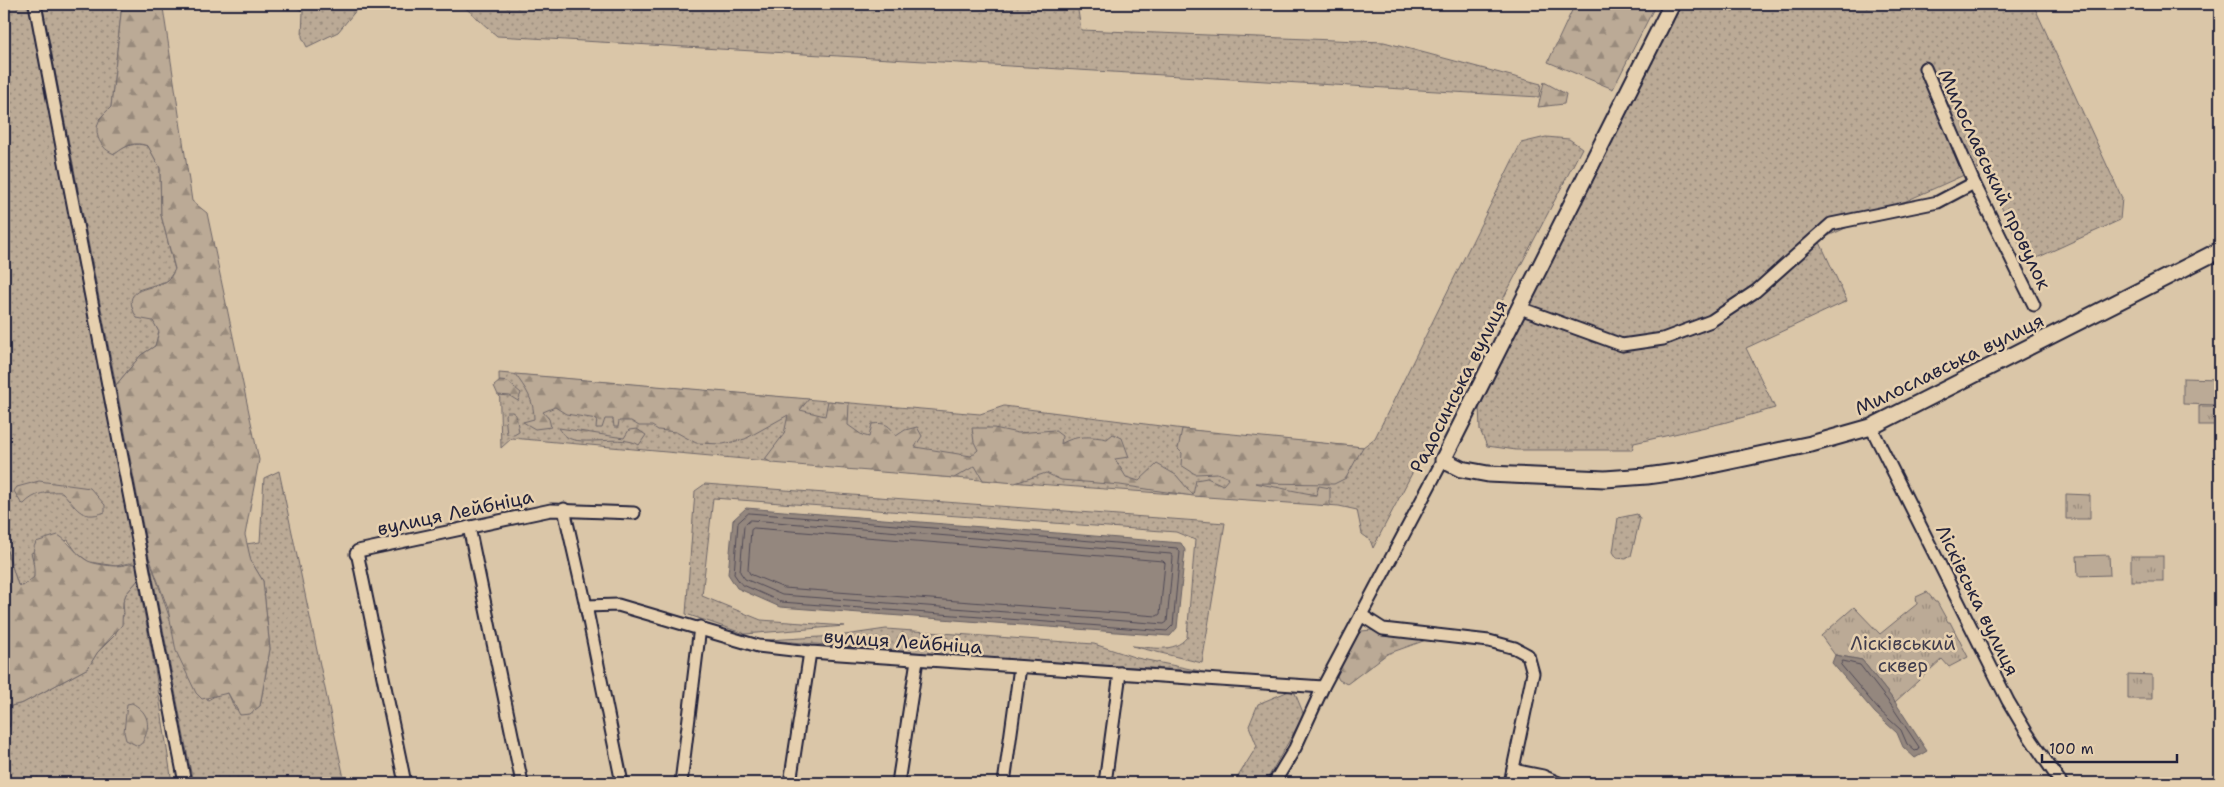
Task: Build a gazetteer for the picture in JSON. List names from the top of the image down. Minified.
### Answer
{"streets":{"main road":["Милославська вулиця","Радосинська вулиця"],"street":["Милославський провулок","вулиця Лейбніца","Лісківська вулиця"]},"crossings":[["Милославська вулиця","Радосинська вулиця"],["Милославська вулиця","Лісківська вулиця"],["Радосинська вулиця","вулиця Лейбніца"]],"parks":["Лісківський сквер"],"scale_bar":"100 m"}
